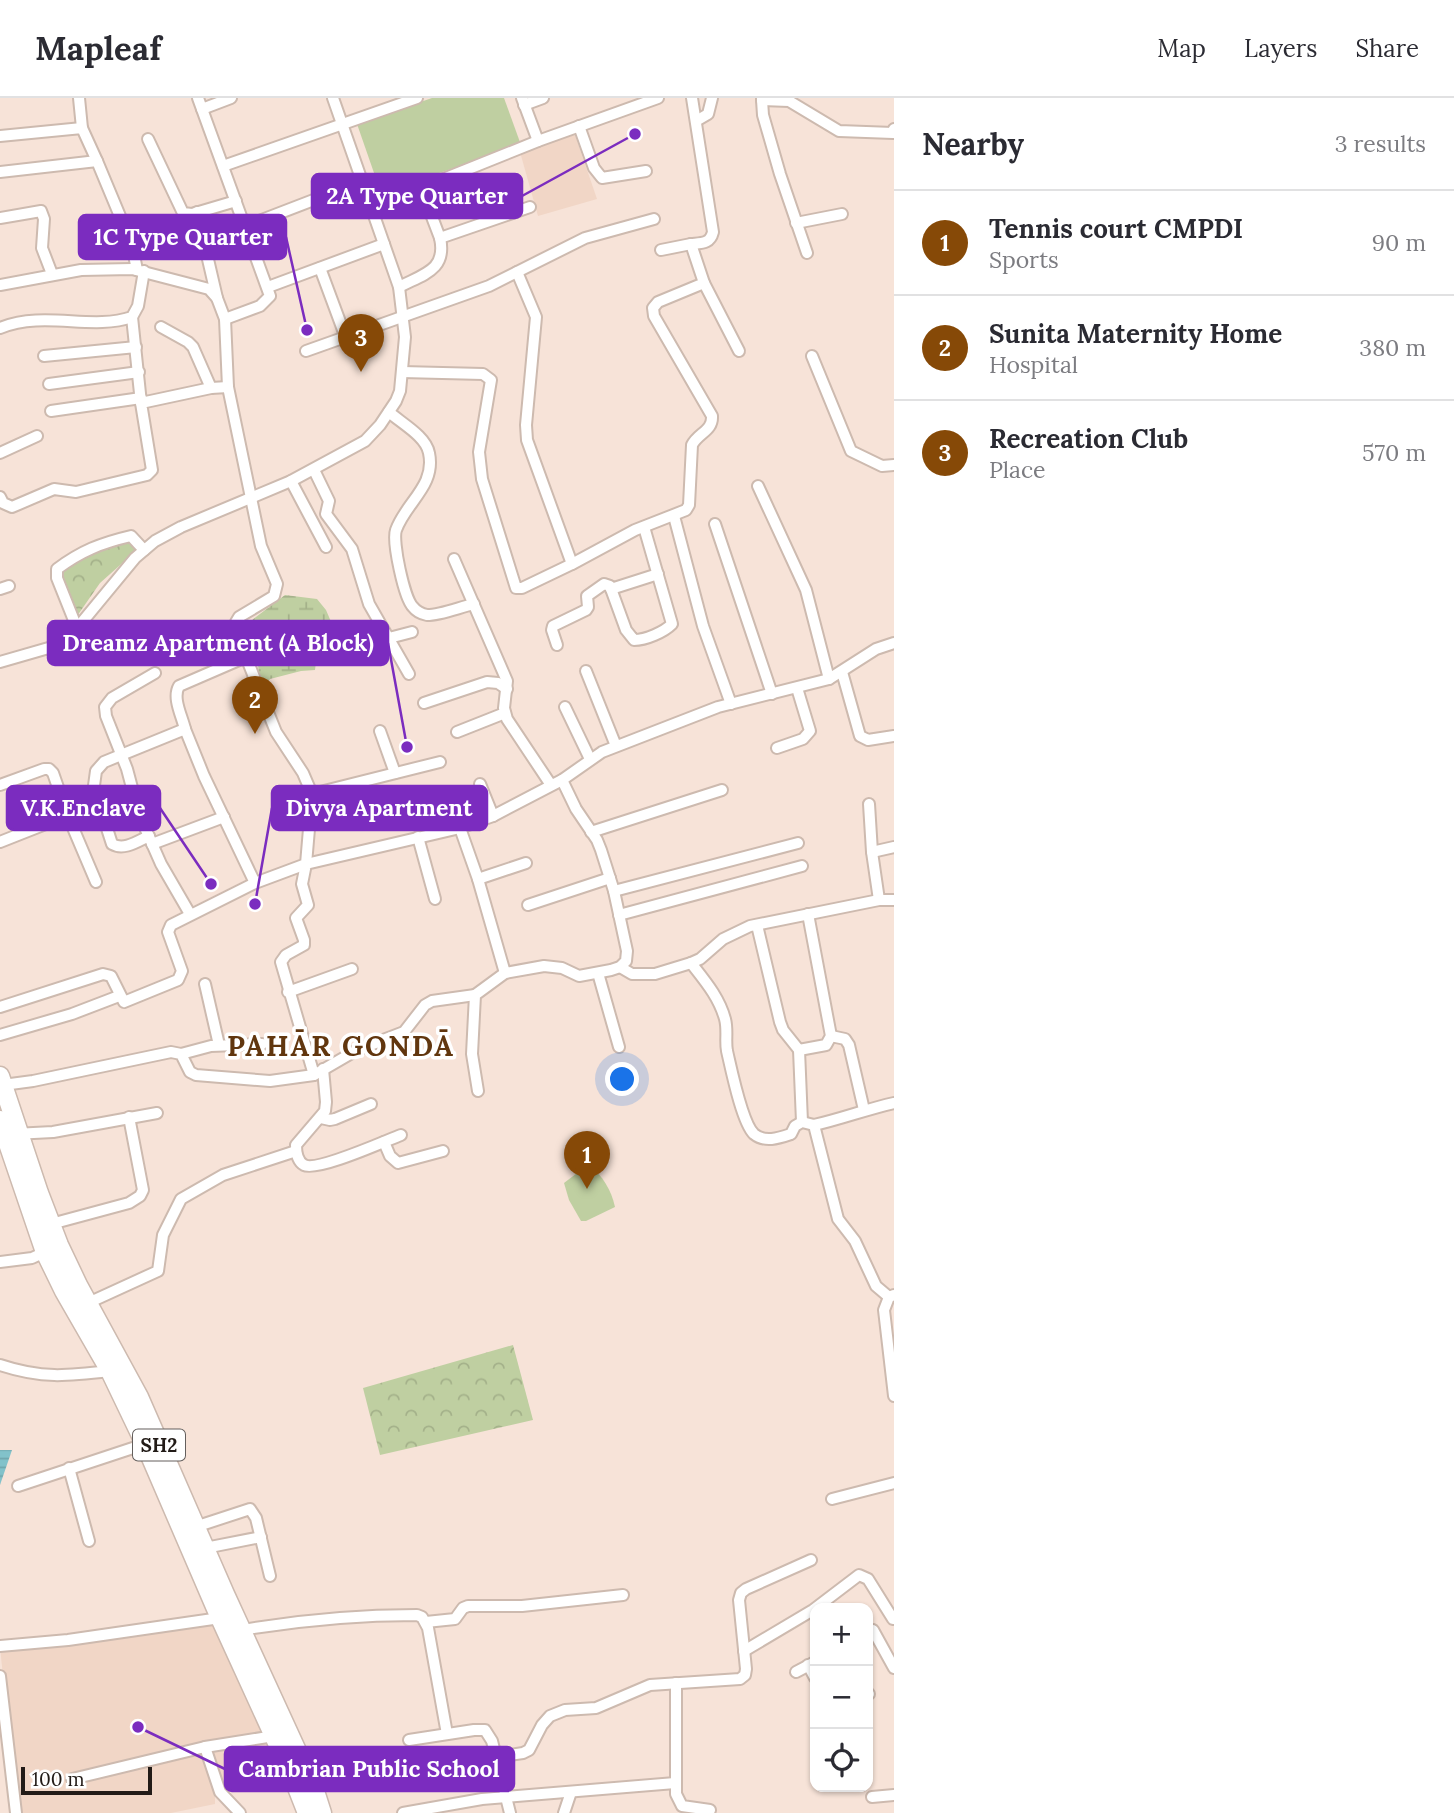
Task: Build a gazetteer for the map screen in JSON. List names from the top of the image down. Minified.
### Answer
{"streets":{"main road":["SH2"]},"districts":["PAHĀR GONDĀ"],"places":["2A Type Quarter","1C Type Quarter","Dreamz Apartment (A Block)","V.K.Enclave","Divya Apartment","Cambrian Public School"],"scale_bar":"100 m","page":{"header":"Mapleaf","nav":["Map","Layers","Share"],"heading":["Nearby","3 results"],"list":[{"mark":"1","name":"Tennis court CMPDI","note":"Sports","value":"90 m"},{"mark":"2","name":"Sunita Maternity Home","note":"Hospital","value":"380 m"},{"mark":"3","name":"Recreation Club","note":"Place","value":"570 m"}],"pins":["3","2","1"],"map_buttons":["+","−"],"scale":"100 m"}}
